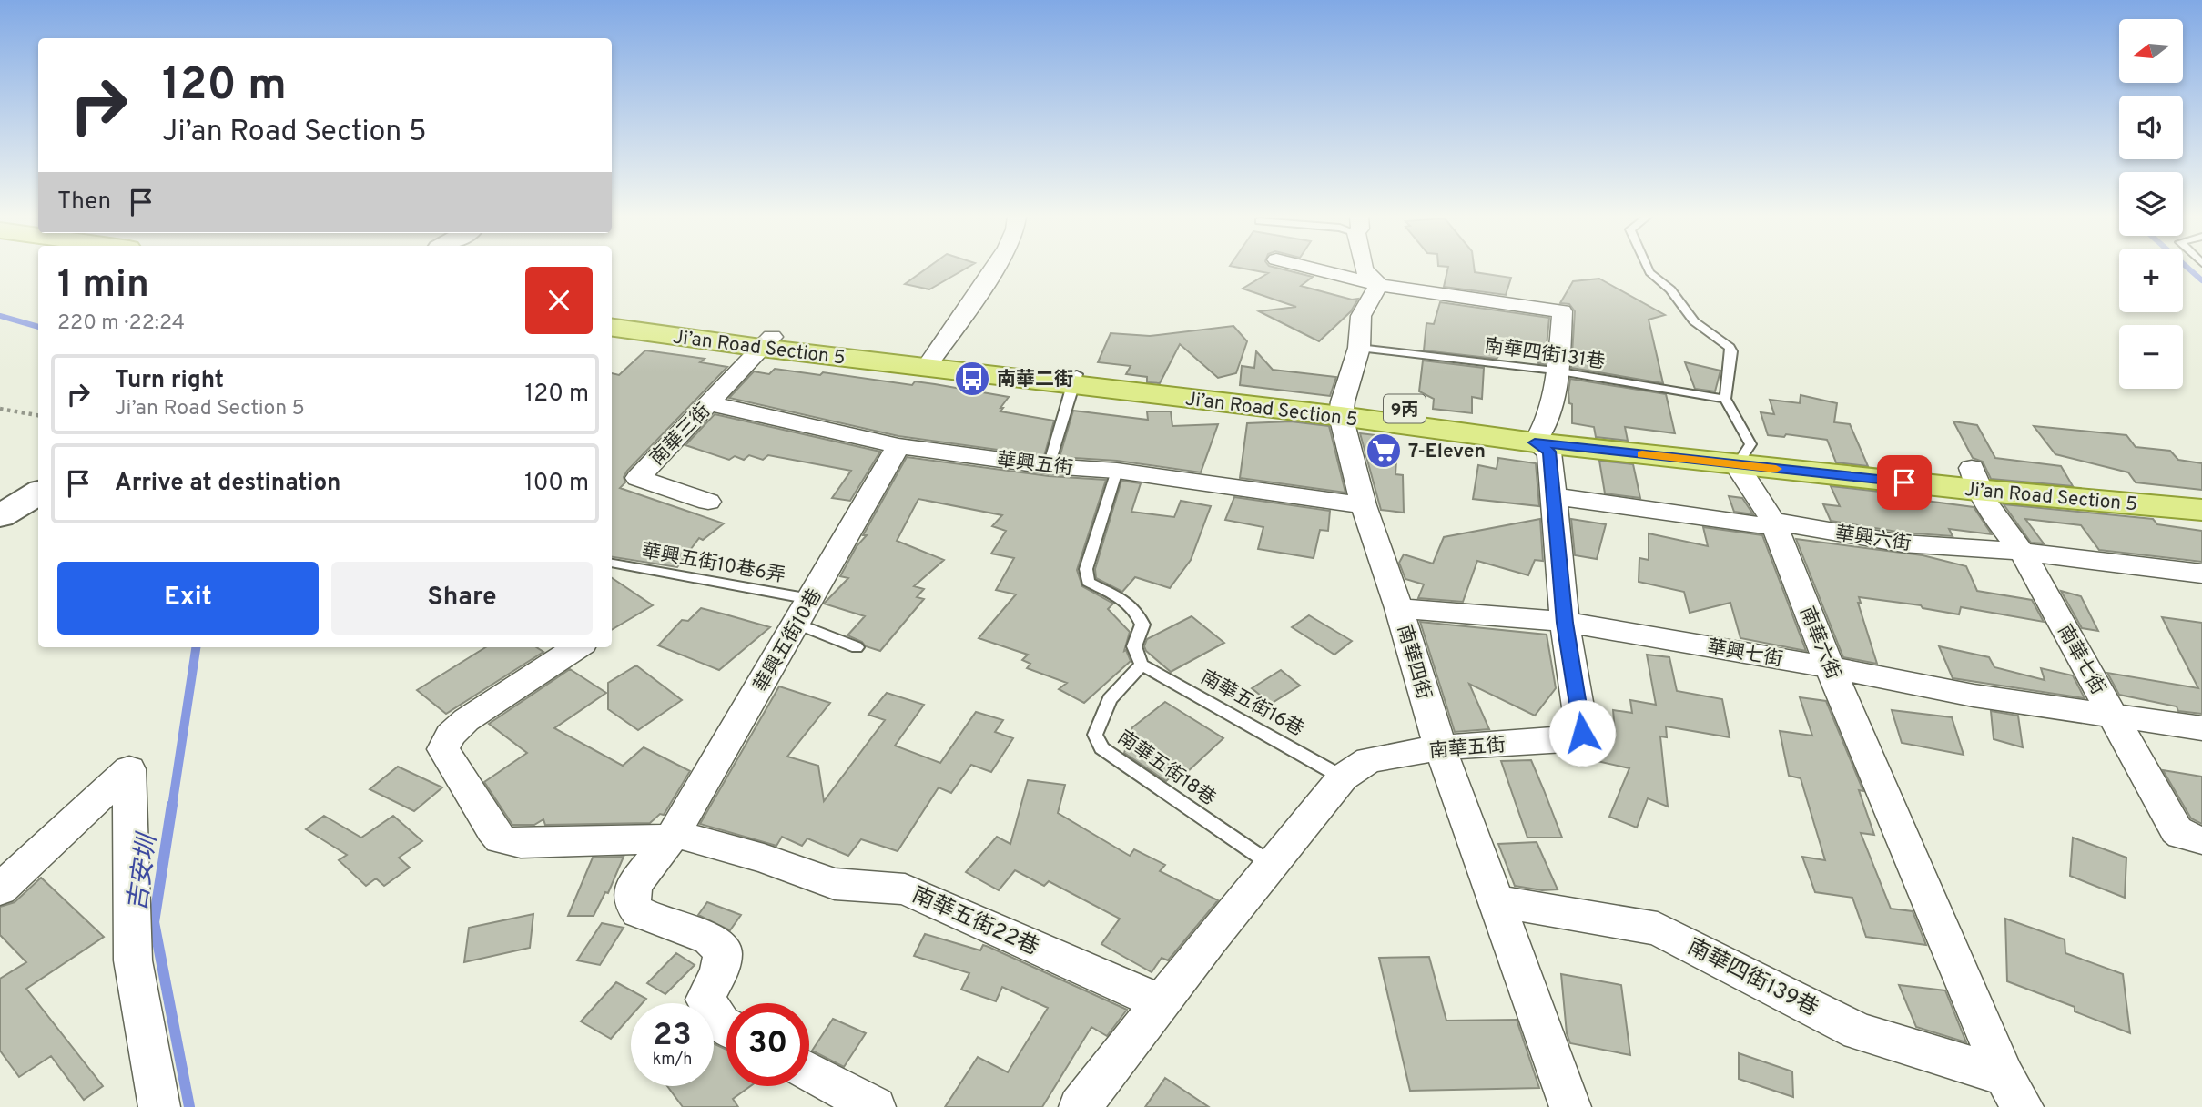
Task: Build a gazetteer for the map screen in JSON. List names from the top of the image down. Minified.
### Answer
{"streets":{"main road":["Ji’an Road Section 5","9丙"],"street":["南華三街","華興五街","華興六街","華興五街10巷","南華六街","華興七街","南華七街","南華四街","南華五街","南華五街22巷","南華四街139巷"],"lane":["南華四街131巷","華興五街10巷6弄","南華五街16巷","南華五街18巷"]},"crossings":[["Ji’an Road Section 5","南華三街"],["Ji’an Road Section 5","南華六街"],["Ji’an Road Section 5","南華七街"],["Ji’an Road Section 5","南華四街"],["Ji’an Road Section 5","南華五街"],["南華四街131巷","南華六街"],["南華三街","華興五街"],["華興五街","華興五街10巷"],["華興五街","南華四街"],["華興六街","南華六街"],["華興六街","南華七街"],["華興六街","南華五街"],["華興五街10巷6弄","華興五街10巷"],["華興五街10巷","南華五街22巷"],["南華六街","華興七街"],["南華六街","南華四街139巷"],["華興七街","南華七街"],["華興七街","南華四街"],["華興七街","南華五街"],["南華四街","南華五街"],["南華四街","南華四街139巷"],["南華五街16巷","南華五街"],["南華五街16巷","南華五街18巷"],["南華五街","南華五街18巷"],["南華五街","南華五街22巷"]],"water":["吉安圳"],"places":{"bus stop":["南華二街"],"supermarket":["7-Eleven"]},"north":"left","page":{"map_buttons":["+","−"],"turn":["120 m","Ji’an Road Section 5"],"then":"Then","heading":["1 min","220 m · 22:24"],"list":[{"name":"Turn right","note":"Ji’an Road Section 5","value":"120 m"},{"name":"Arrive at destination","value":"100 m"}],"buttons":["Exit","Share"],"speed":"23 km/h","limit":"30"}}
